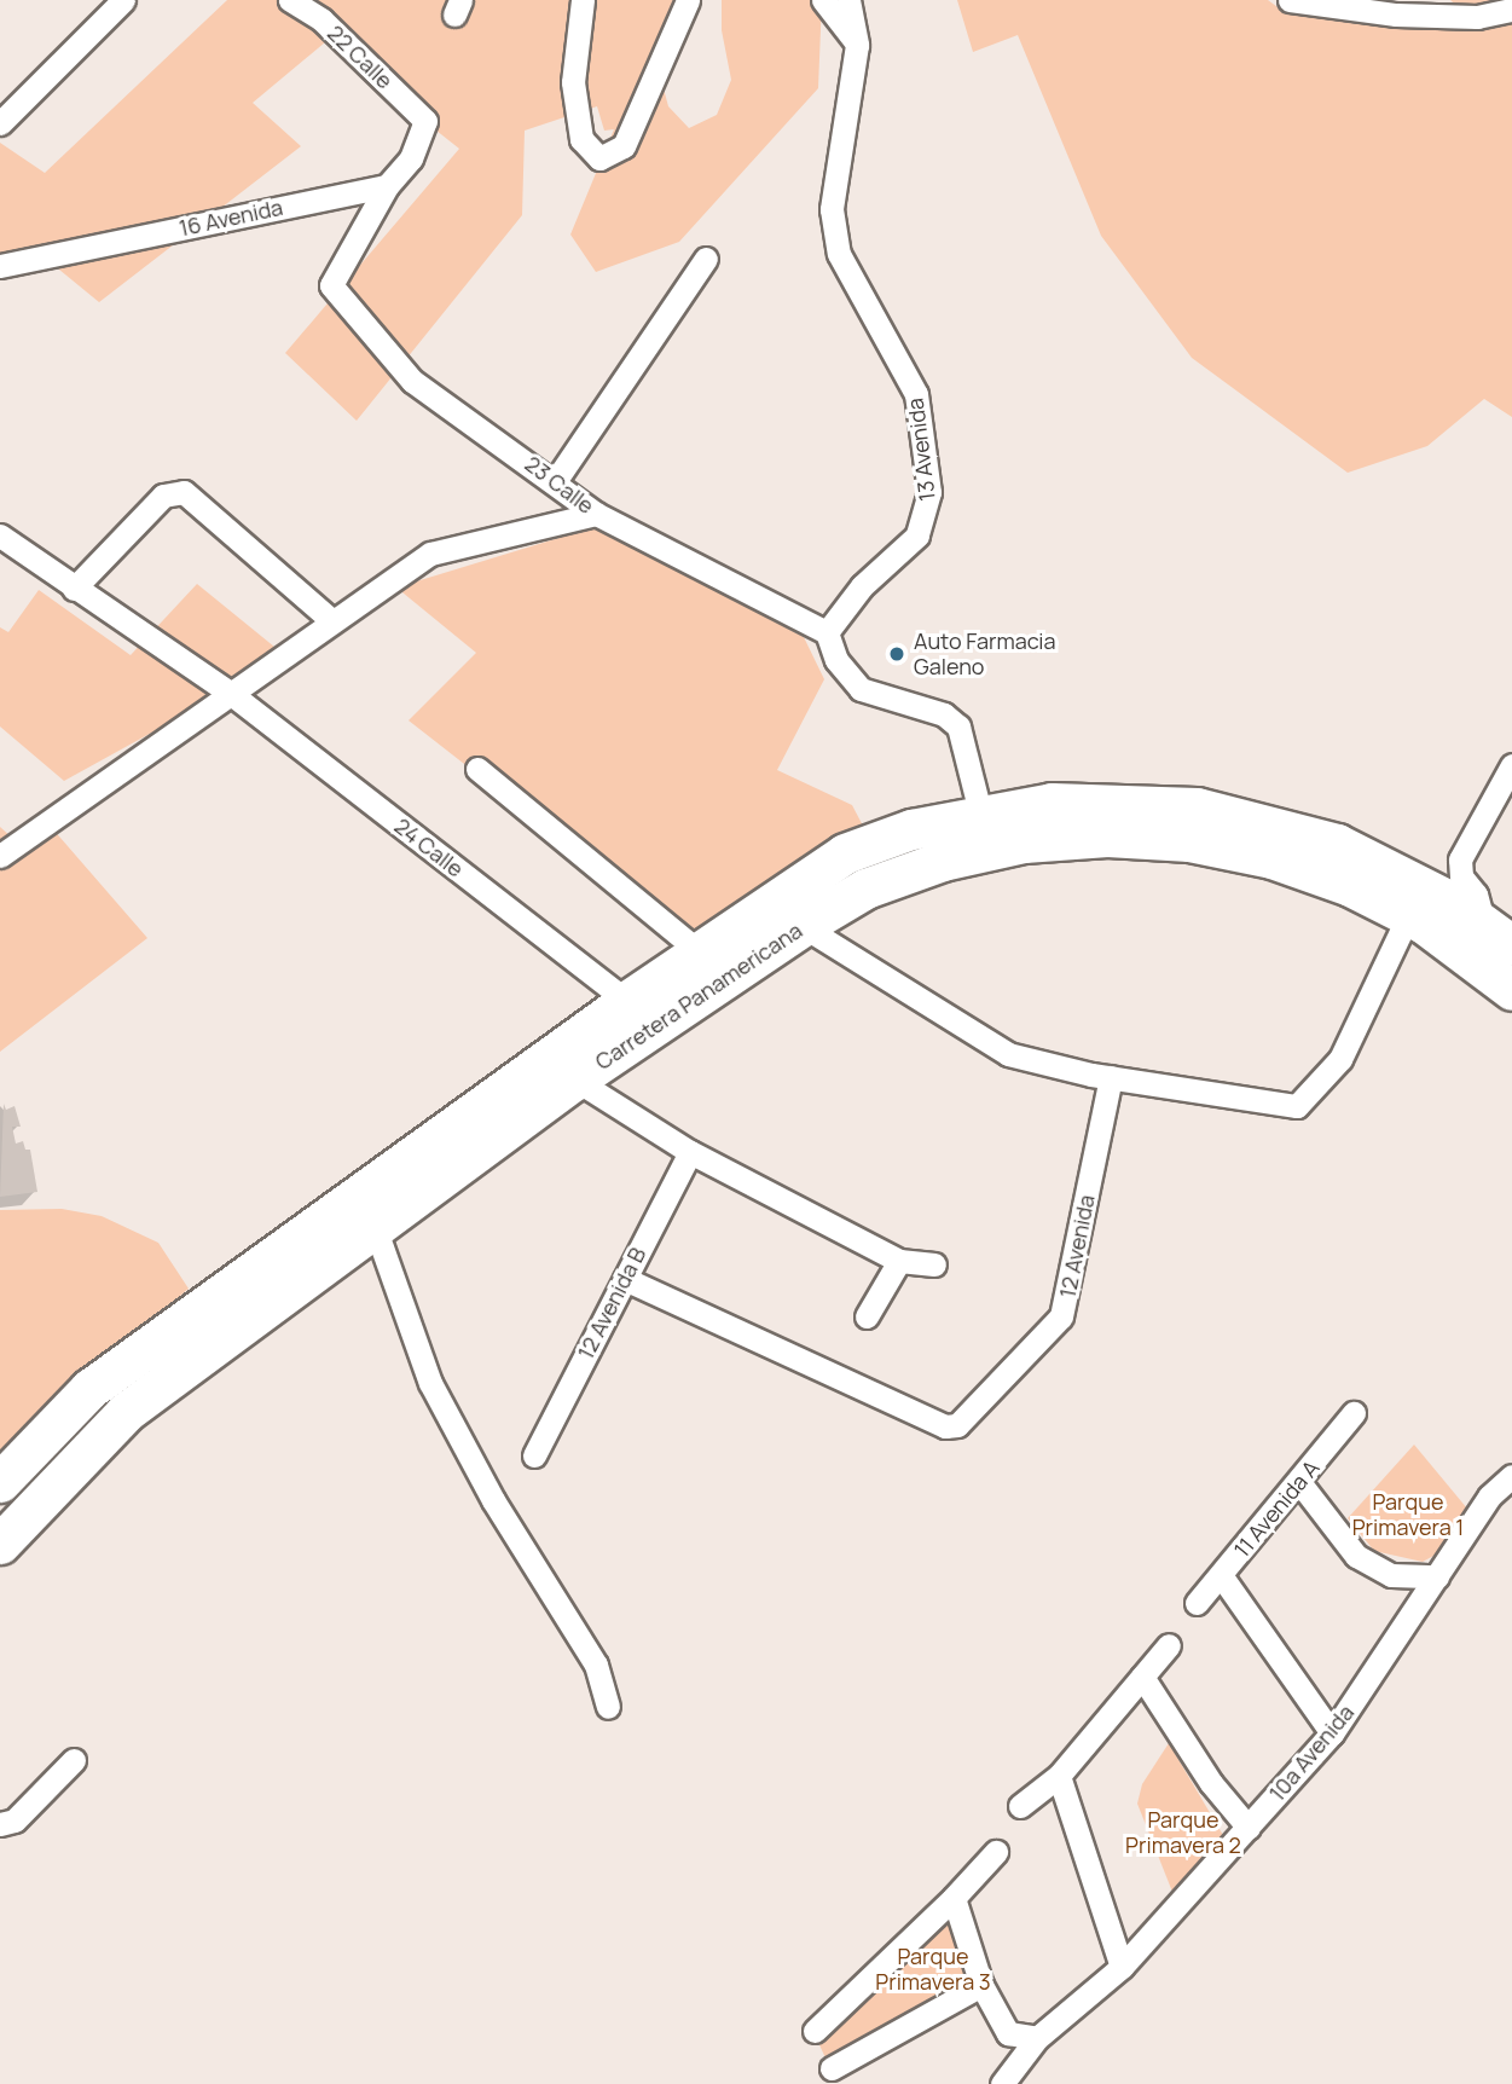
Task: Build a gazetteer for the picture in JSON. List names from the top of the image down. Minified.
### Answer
{"streets":{"highway":["Carretera Panamericana"],"street":["22 Calle","16 Avenida","13 Avenida","23 Calle","24 Calle","12 Avenida","12 Avenida B","11 Avenida A","10a Avenida"]},"crossings":[["22 Calle","16 Avenida"],["22 Calle","23 Calle"],["16 Avenida","23 Calle"],["13 Avenida","23 Calle"],["24 Calle","Carretera Panamericana"],["12 Avenida","12 Avenida B"]],"parks":["Parque Primavera 1","Parque Primavera 2","Parque Primavera 3"],"places":["Auto Farmacia Galeno"]}
